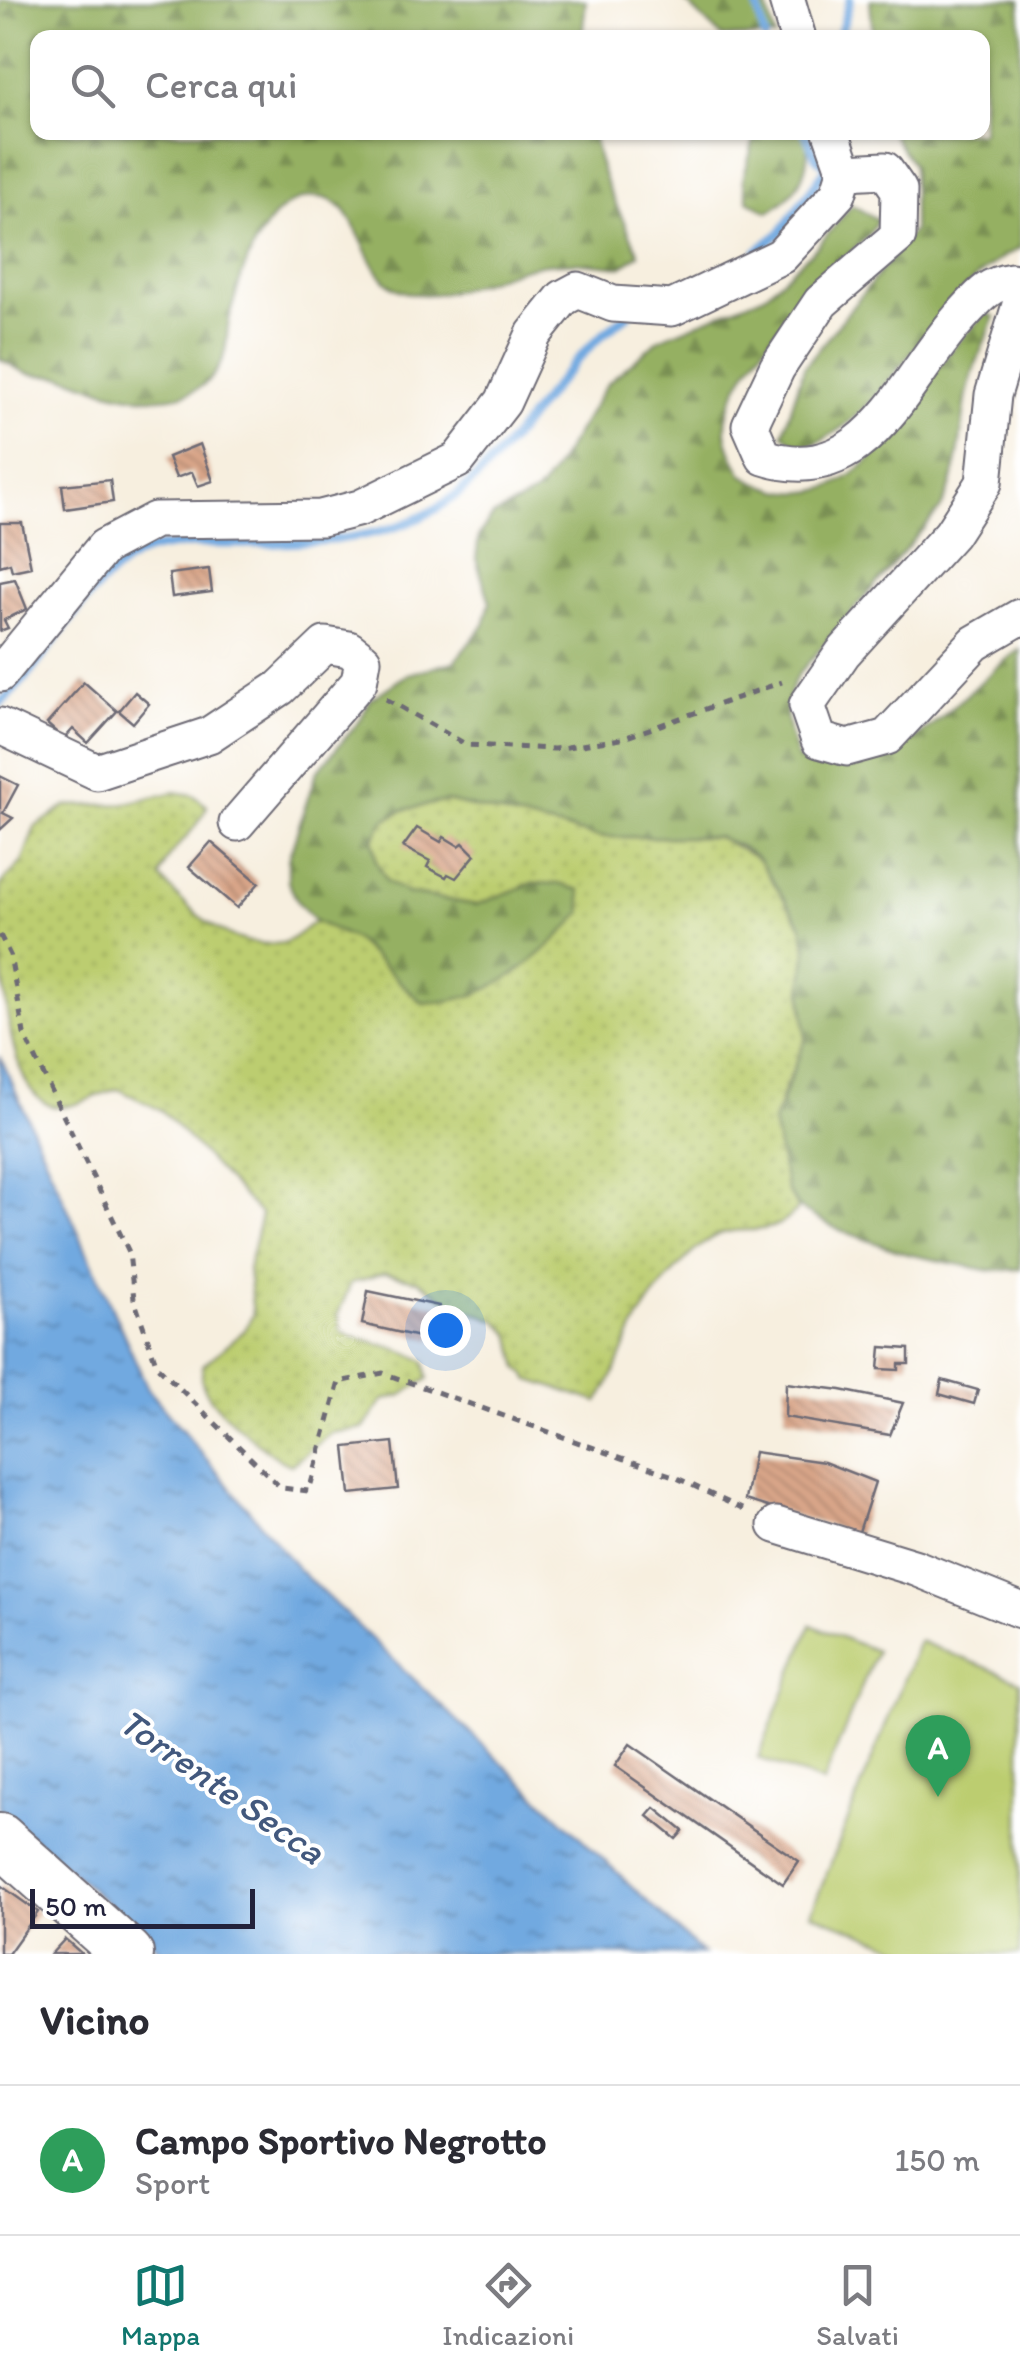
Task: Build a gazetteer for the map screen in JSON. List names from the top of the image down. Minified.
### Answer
{"water":["Torrente Secca"],"scale_bar":"50 m","page":{"search":"Cerca qui","pins":"A","scale":"50 m","heading":"Vicino","list":[{"mark":"A","name":"Campo Sportivo Negrotto","note":"Sport","value":"150 m"}],"nav":["Mappa","Indicazioni","Salvati"]}}
